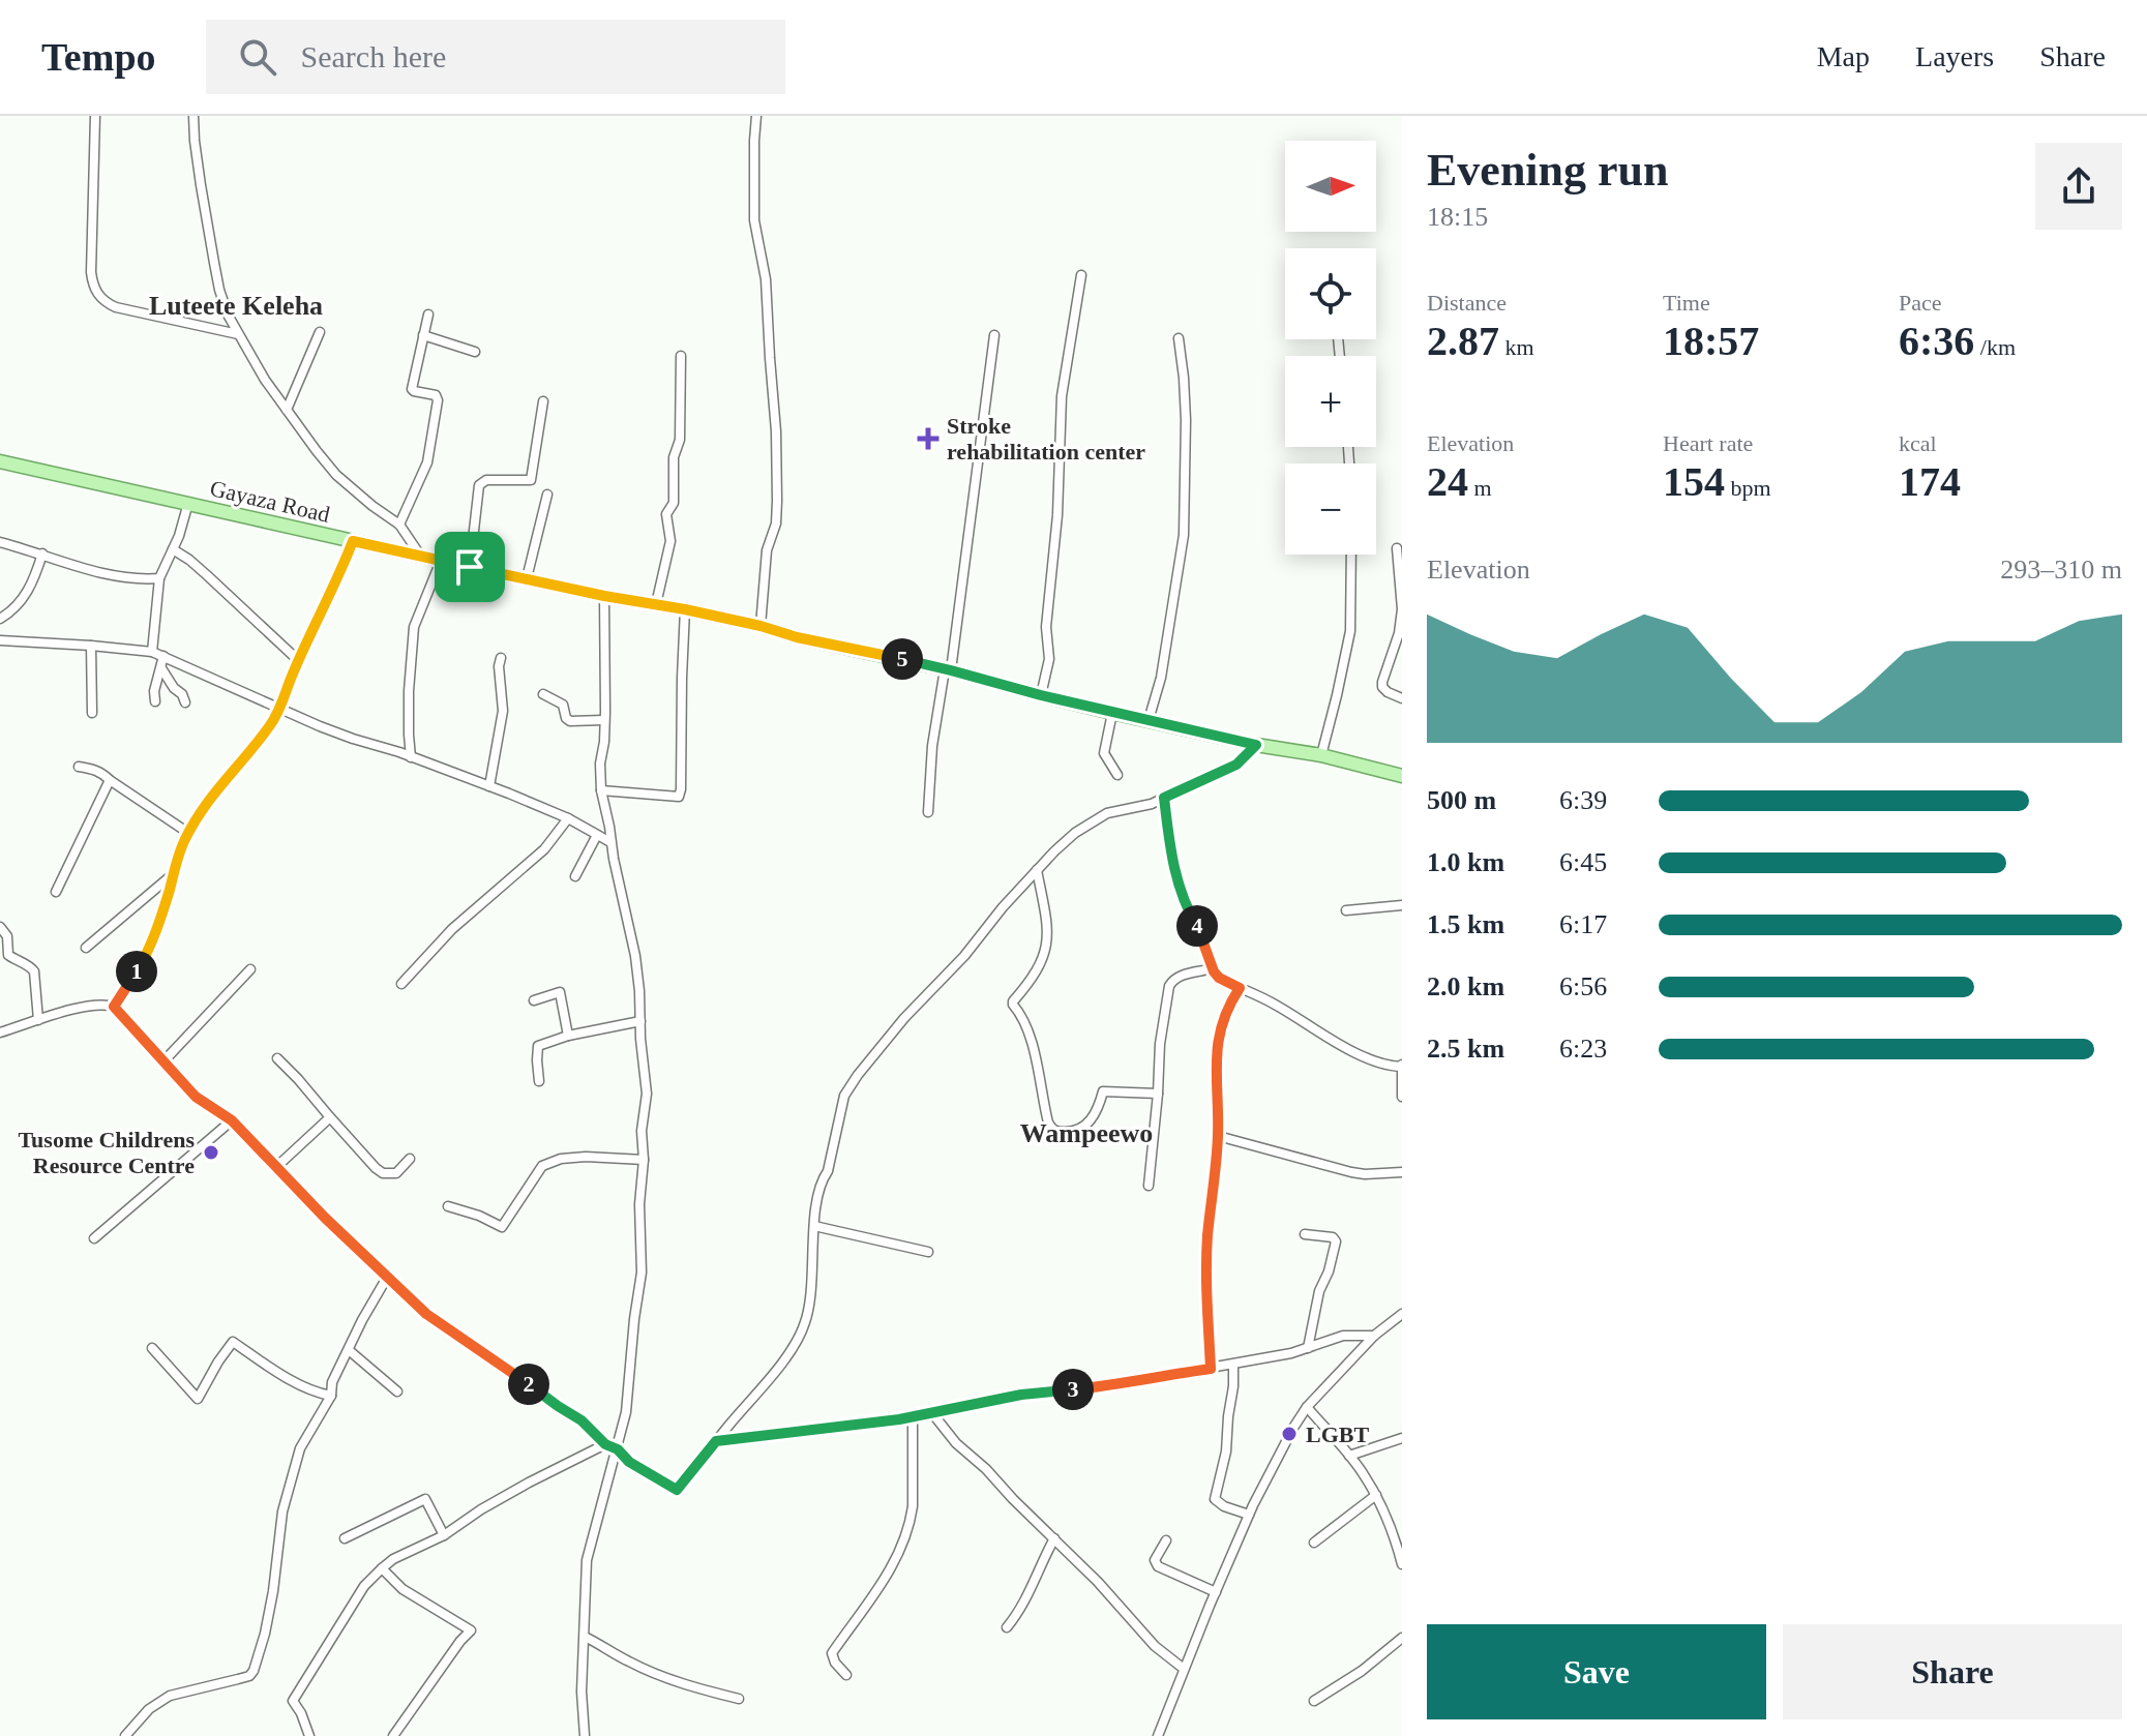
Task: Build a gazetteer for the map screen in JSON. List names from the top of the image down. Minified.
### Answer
{"streets":{"main road":["Gayaza Road"]},"districts":["Luteete Keleha","Wampeewo"],"places":{"health":["Stroke rehabilitation center"],"other":["Tusome Childrens Resource Centre","LGBT"]},"north":"right","page":{"header":"Tempo","search":"Search here","nav":["Map","Layers","Share"],"heading":["Evening run","18:15"],"map_buttons":["+","−"],"stats":[["Distance","2.87 km"],["Time","18:57"],["Pace","6:36 /km"],["Elevation","24 m"],["Heart rate","154 bpm"],["kcal","174"]],"chart":["Elevation","293–310 m"],"pins":["5","4","1","2","3"],"list":[{"name":"500 m","note":"6:39"},{"name":"1.0 km","note":"6:45"},{"name":"1.5 km","note":"6:17"},{"name":"2.0 km","note":"6:56"},{"name":"2.5 km","note":"6:23"}],"buttons":["Save","Share"]}}
